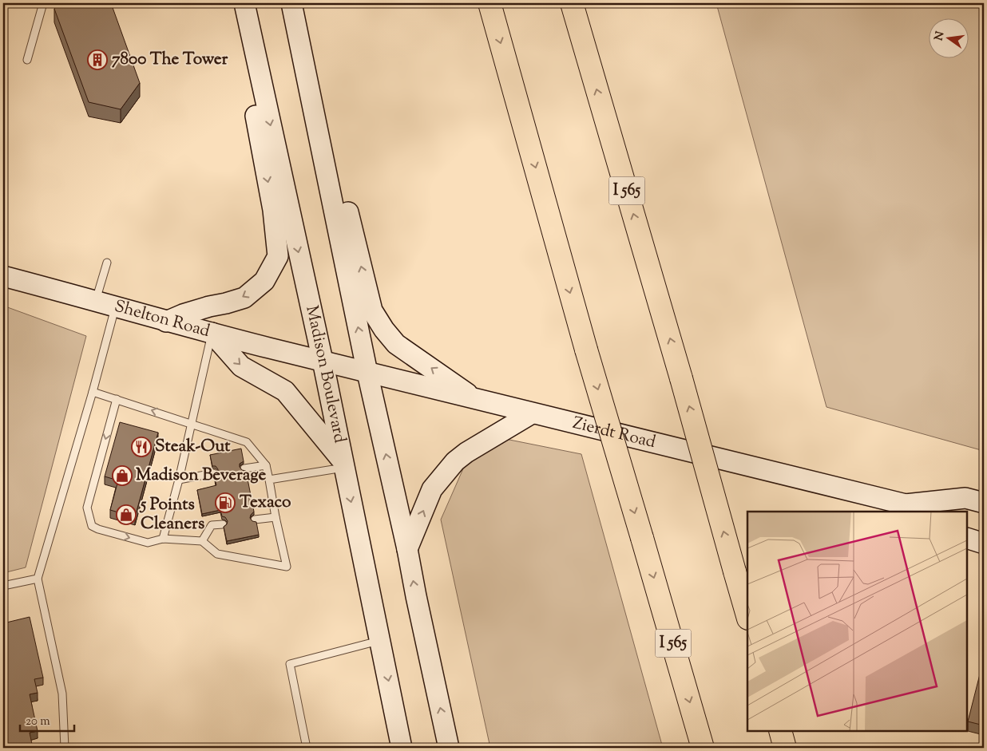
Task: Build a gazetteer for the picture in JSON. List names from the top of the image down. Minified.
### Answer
{"streets":{"highway":["I 565"],"main road":["Shelton Road","Madison Boulevard","Zierdt Road"]},"crossings":[["Shelton Road","Madison Boulevard"],["Shelton Road","Zierdt Road"],["Madison Boulevard","Zierdt Road"]],"places":{"building":["7800 The Tower"],"restaurant":["Steak-Out"],"shop":["Madison Beverage","5 Points Cleaners"],"fuel station":["Texaco"]},"scale_bar":"20 m","north":"left"}
